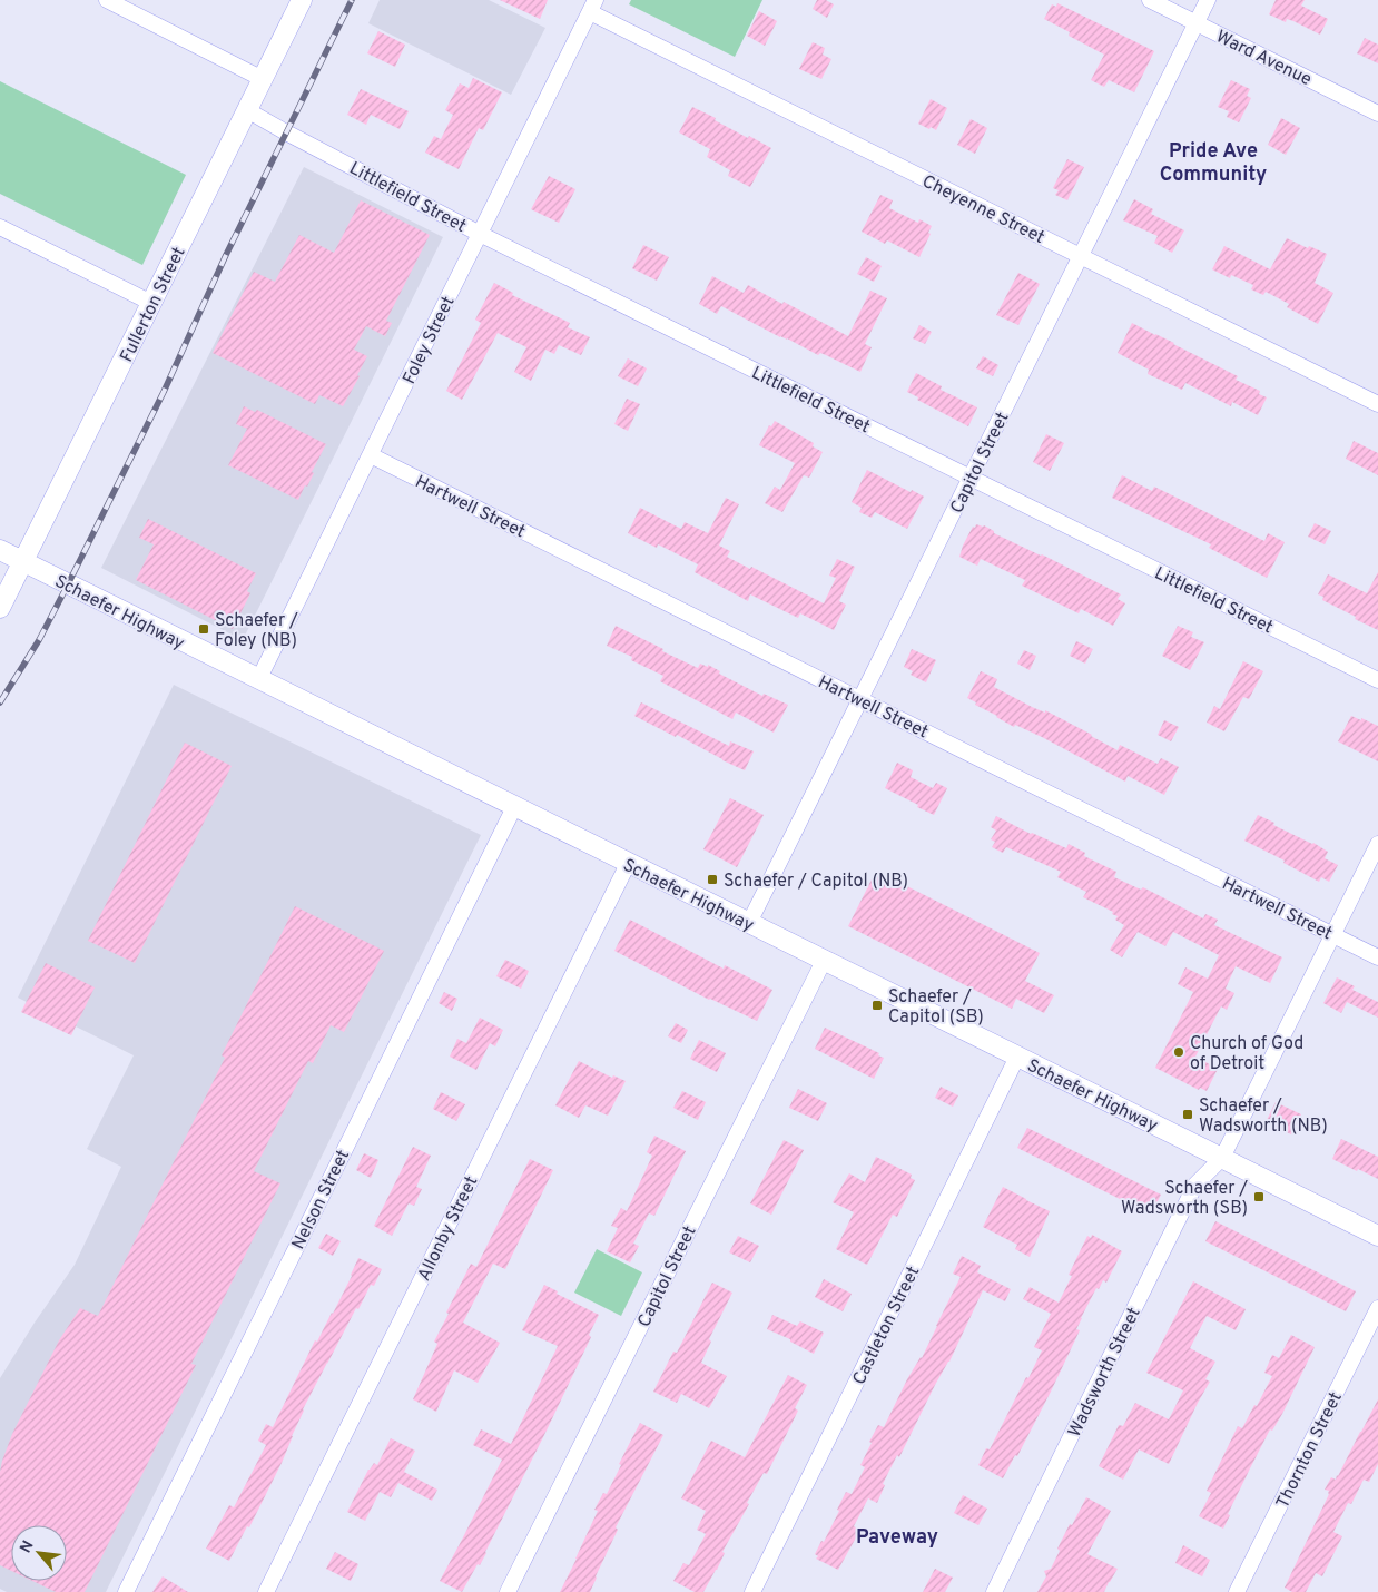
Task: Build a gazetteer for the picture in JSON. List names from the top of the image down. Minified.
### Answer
{"streets":{"street":["Ward Avenue","Littlefield Street","Cheyenne Street","Fullerton Street","Foley Street","Capitol Street","Hartwell Street","Schaefer Highway","Nelson Street","Allonby Street","Castleton Street","Wadsworth Street","Thornton Street"]},"crossings":[["Ward Avenue","Capitol Street"],["Littlefield Street","Fullerton Street"],["Littlefield Street","Foley Street"],["Littlefield Street","Capitol Street"],["Cheyenne Street","Foley Street"],["Cheyenne Street","Capitol Street"],["Fullerton Street","Schaefer Highway"],["Foley Street","Hartwell Street"],["Foley Street","Schaefer Highway"],["Capitol Street","Hartwell Street"],["Capitol Street","Schaefer Highway"],["Hartwell Street","Wadsworth Street"],["Schaefer Highway","Nelson Street"],["Schaefer Highway","Allonby Street"],["Schaefer Highway","Castleton Street"],["Schaefer Highway","Wadsworth Street"]],"districts":["Pride Ave Community","Paveway"],"places":{"transit":["Schaefer / Foley (NB)","Schaefer / Capitol (NB)","Schaefer / Capitol (SB)","Schaefer / Wadsworth (NB)","Schaefer / Wadsworth (SB)"],"other":["Church of God of Detroit"]},"north":"top left"}
